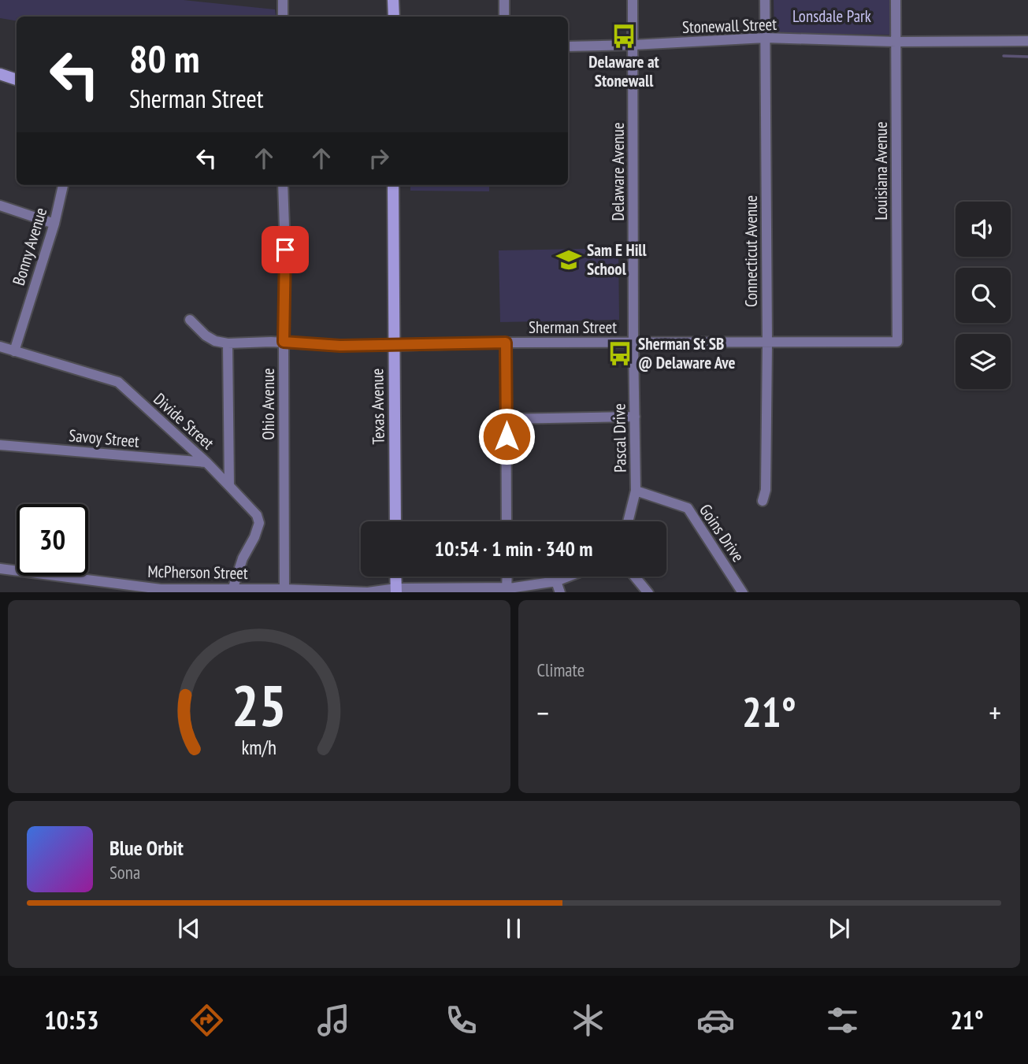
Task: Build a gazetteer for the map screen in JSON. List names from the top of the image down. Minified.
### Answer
{"streets":{"street":["Stonewall Street","Louisiana Avenue","Delaware Avenue","Bonny Avenue","Connecticut Avenue","Sherman Street","Ohio Avenue","Texas Avenue","Divide Street","Pascal Drive","Savoy Street","Goins Drive","McPherson Street"]},"crossings":[["Stonewall Street","Louisiana Avenue"],["Stonewall Street","Delaware Avenue"],["Stonewall Street","Connecticut Avenue"],["Louisiana Avenue","Sherman Street"],["Delaware Avenue","Sherman Street"],["Delaware Avenue","Pascal Drive"],["Bonny Avenue","Divide Street"],["Connecticut Avenue","Sherman Street"],["Sherman Street","Ohio Avenue"],["Sherman Street","Texas Avenue"],["Sherman Street","Pascal Drive"],["Ohio Avenue","McPherson Street"],["Divide Street","Savoy Street"],["Divide Street","McPherson Street"],["Pascal Drive","Goins Drive"]],"parks":["Lonsdale Park"],"places":{"bus stop":["Delaware at Stonewall","Sherman St SB @ Delaware Ave"],"school or university":["Sam E Hill School"]},"page":{"turn":["80 m","Sherman Street"],"limit":"30","trip":"10:54 · 1 min · 340 m","tile":"Climate","heat":["−","21°","+"],"song":["Blue Orbit","Sona"],"tabs":["10:53","21°"],"gauge":["25","km/h"]}}
